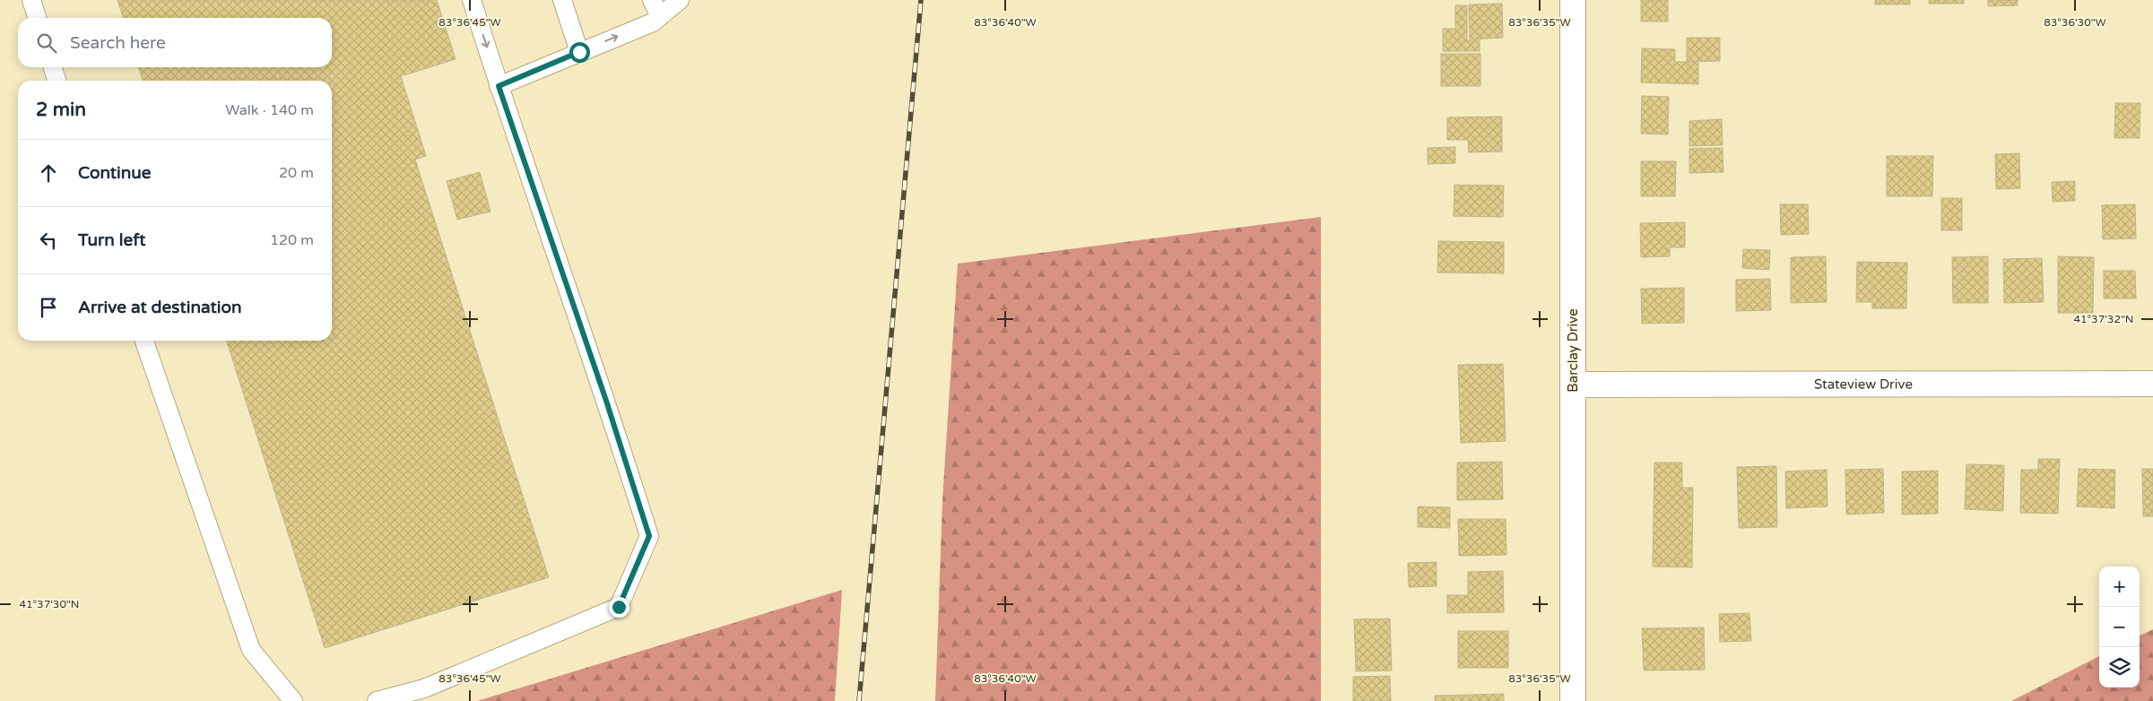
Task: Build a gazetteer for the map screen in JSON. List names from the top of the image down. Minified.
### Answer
{"streets":{"street":["Barclay Drive","Stateview Drive"]},"crossings":[["Barclay Drive","Stateview Drive"]],"page":{"search":"Search here","heading":["2 min","Walk · 140 m"],"list":[["Continue","20 m"],["Turn left","120 m"],"Arrive at destination"],"map_buttons":["+","−"]},"coordinates":["83°36'45\"W","83°36'40\"W","83°36'35\"W","83°36'30\"W","41°37'32\"N","41°37'30\"N"]}
